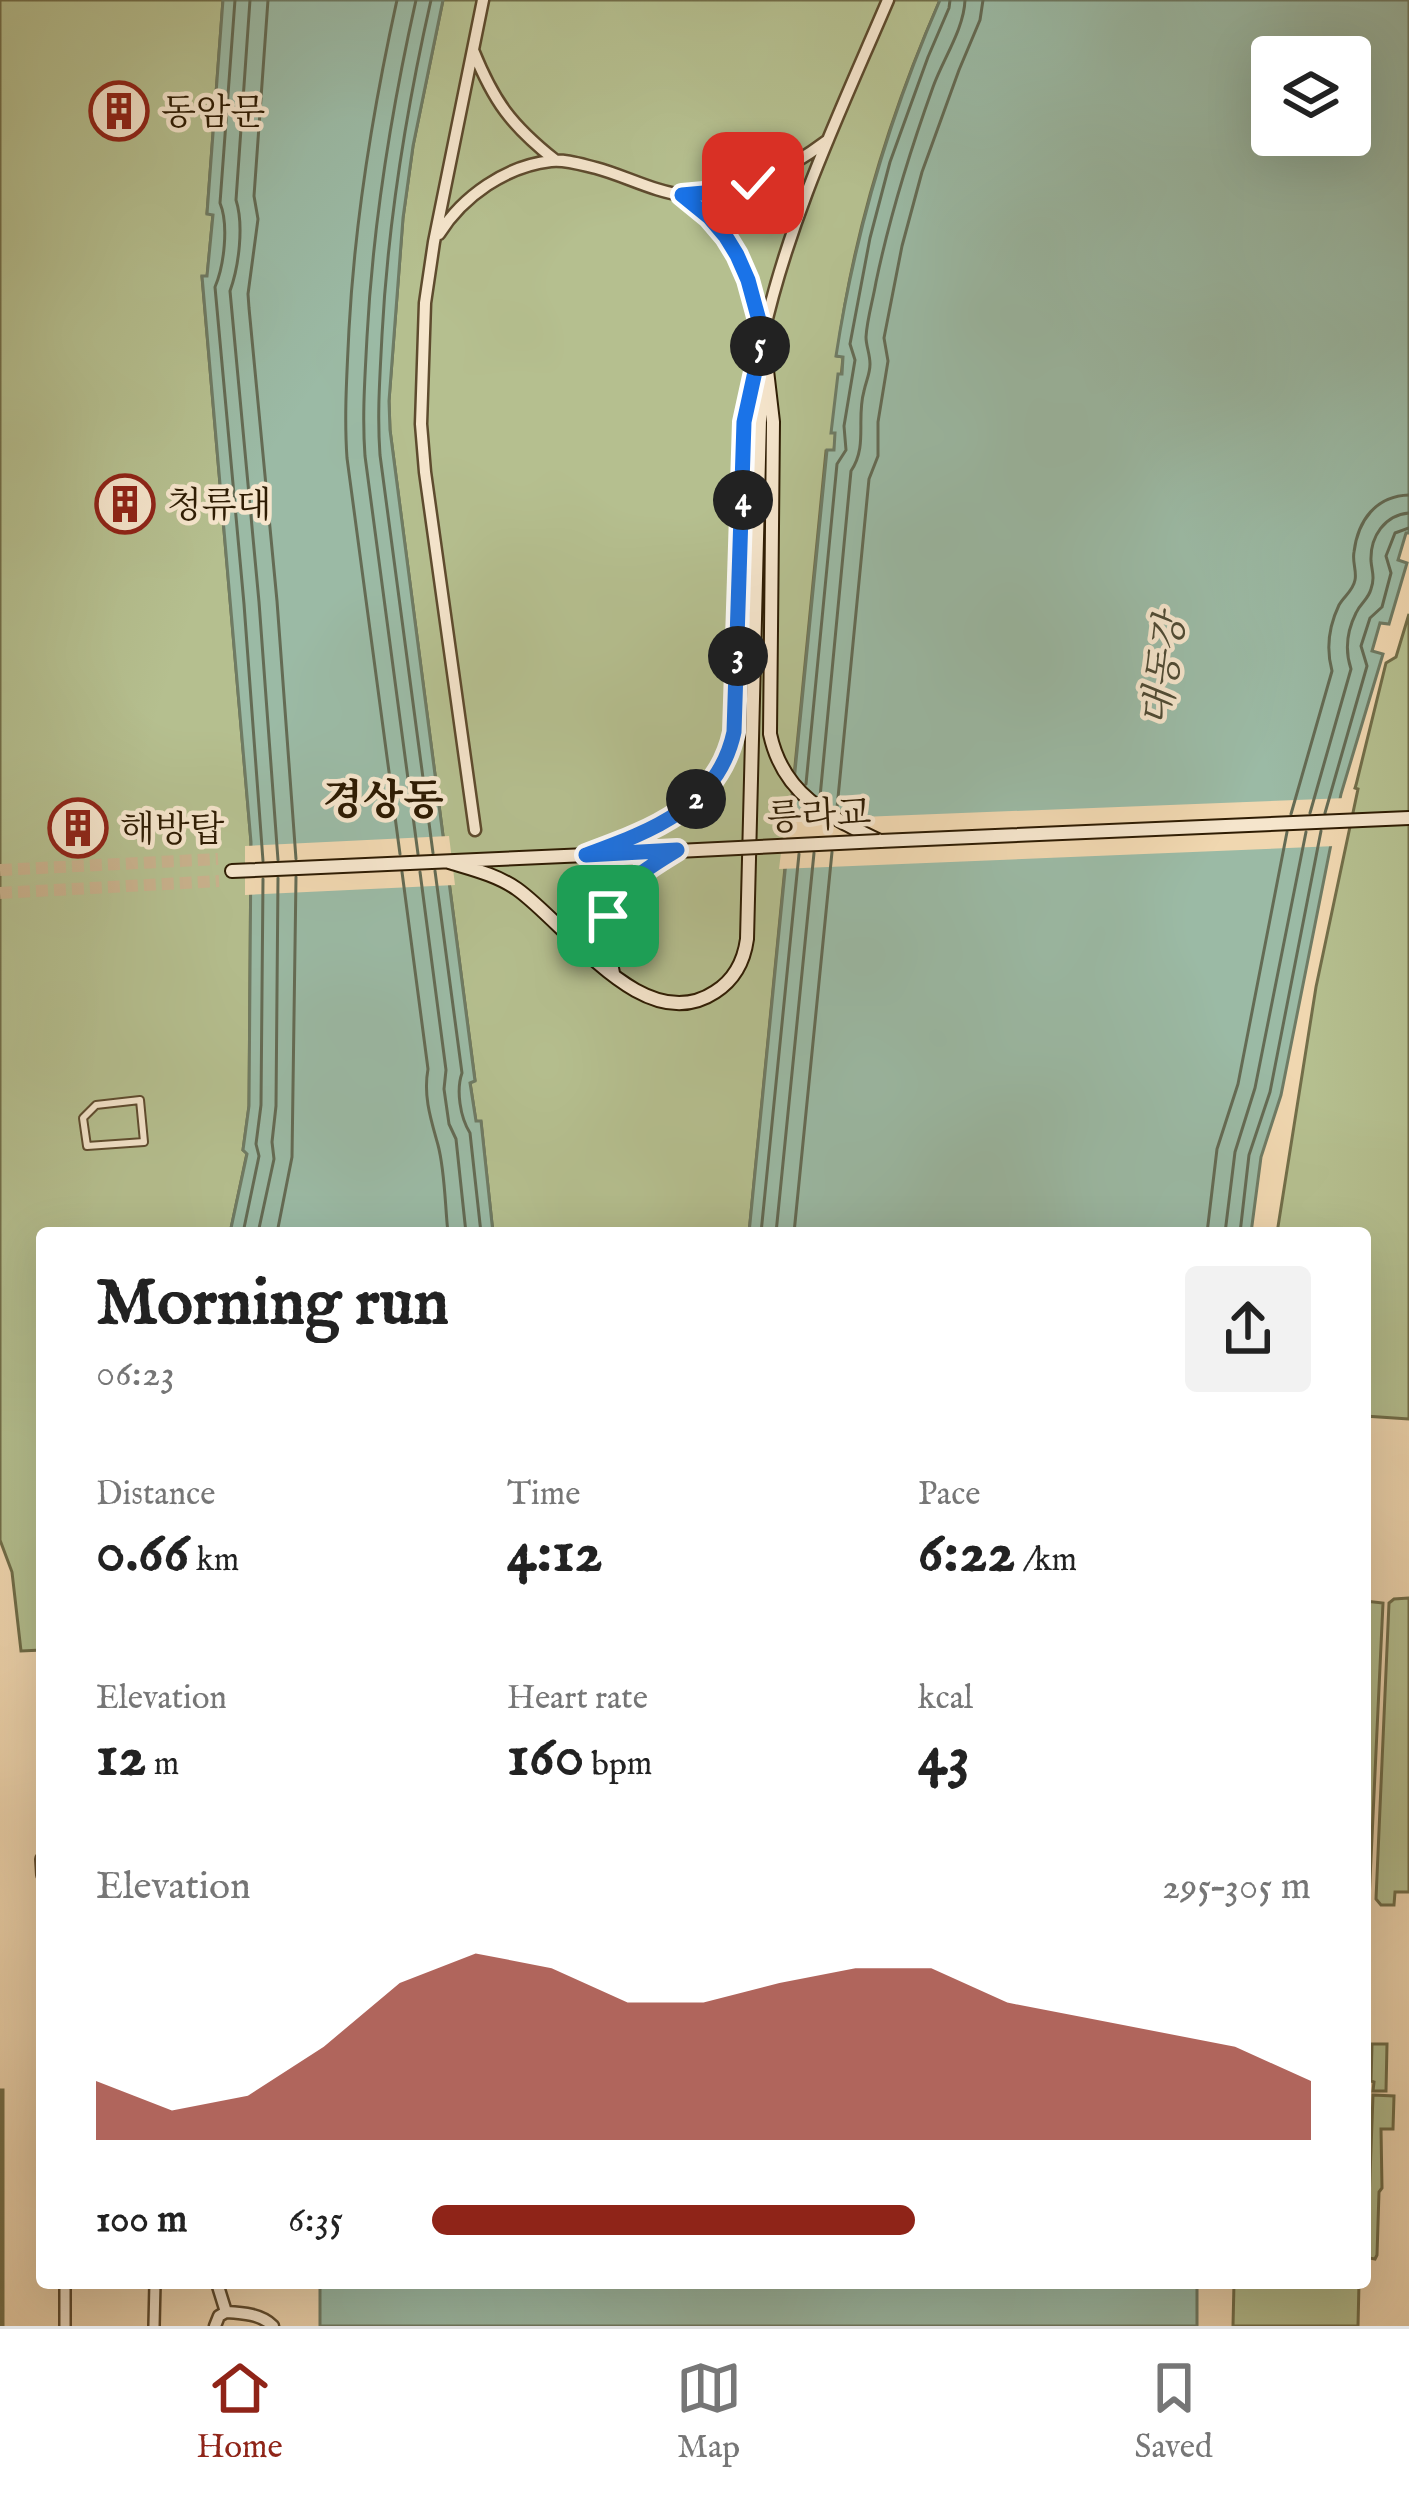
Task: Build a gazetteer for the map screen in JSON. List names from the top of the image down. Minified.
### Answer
{"streets":{"main road":["릉라교"]},"districts":["경상동"],"water":["대동강"],"places":{"building":["동암문","청류대","해방탑"]},"page":{"pins":["5","4","3","2"],"heading":["Morning run","06:23"],"stats":[["Distance","0.66 km"],["Time","4:12"],["Pace","6:22 /km"],["Elevation","12 m"],["Heart rate","160 bpm"],["kcal","43"]],"chart":["Elevation","295–305 m"],"list":[{"name":"100 m","note":"6:35"}],"tabs":["Home","Map","Saved"]}}
